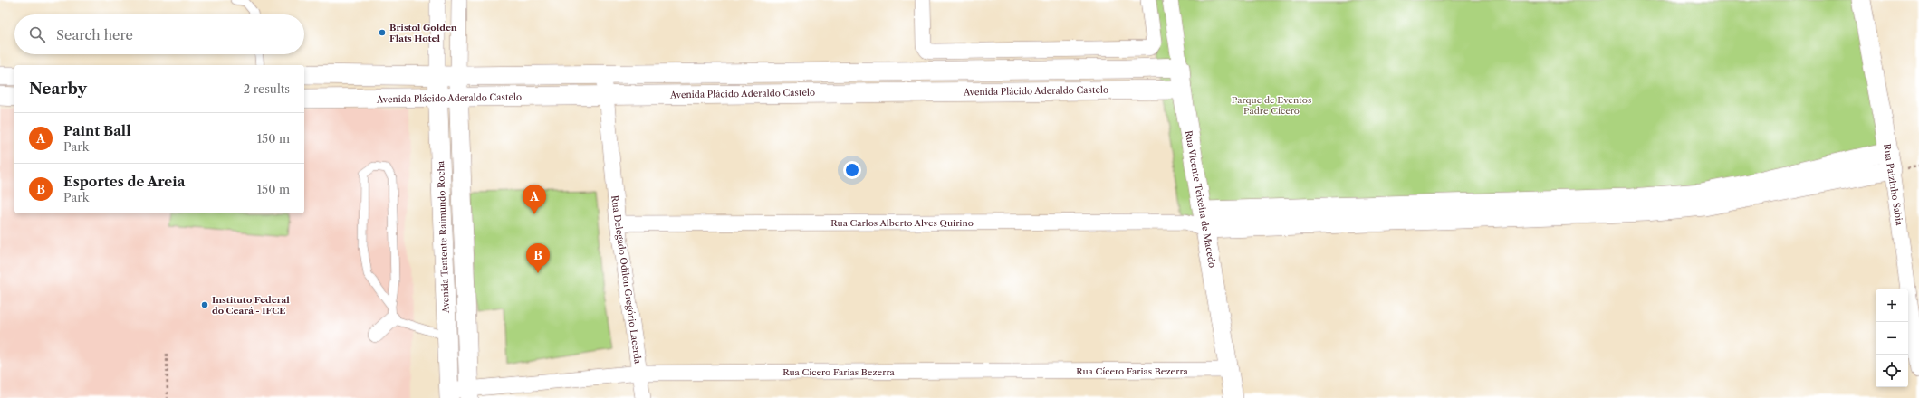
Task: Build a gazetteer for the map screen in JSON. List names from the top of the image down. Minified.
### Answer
{"streets":{"street":["Avenida Plácido Aderaldo Castelo","Rua Paizinho Sabia","Rua Vicente Teixeira de Macedo","Rua Carlos Alberto Alves Quirino","Avenida Tentente Raimundo Rocha","Rua Delegado Odilon Gregório Lacerda","Rua Cícero Farias Bezerra"]},"crossings":[["Avenida Plácido Aderaldo Castelo","Rua Vicente Teixeira de Macedo"],["Avenida Plácido Aderaldo Castelo","Avenida Tentente Raimundo Rocha"],["Avenida Plácido Aderaldo Castelo","Rua Delegado Odilon Gregório Lacerda"],["Rua Vicente Teixeira de Macedo","Rua Carlos Alberto Alves Quirino"],["Rua Vicente Teixeira de Macedo","Rua Cícero Farias Bezerra"],["Rua Carlos Alberto Alves Quirino","Rua Delegado Odilon Gregório Lacerda"],["Avenida Tentente Raimundo Rocha","Rua Cícero Farias Bezerra"],["Rua Delegado Odilon Gregório Lacerda","Rua Cícero Farias Bezerra"]],"parks":["Parque de Eventos Padre Cícero"],"places":["Bristol Golden Flats Hotel","Instituto Federal do Ceará - IFCE"],"page":{"search":"Search here","heading":["Nearby","2 results"],"list":[{"mark":"A","name":"Paint Ball","note":"Park","value":"150 m"},{"mark":"B","name":"Esportes de Areia","note":"Park","value":"150 m"}],"pins":["A","B"],"map_buttons":["+","−"]}}
